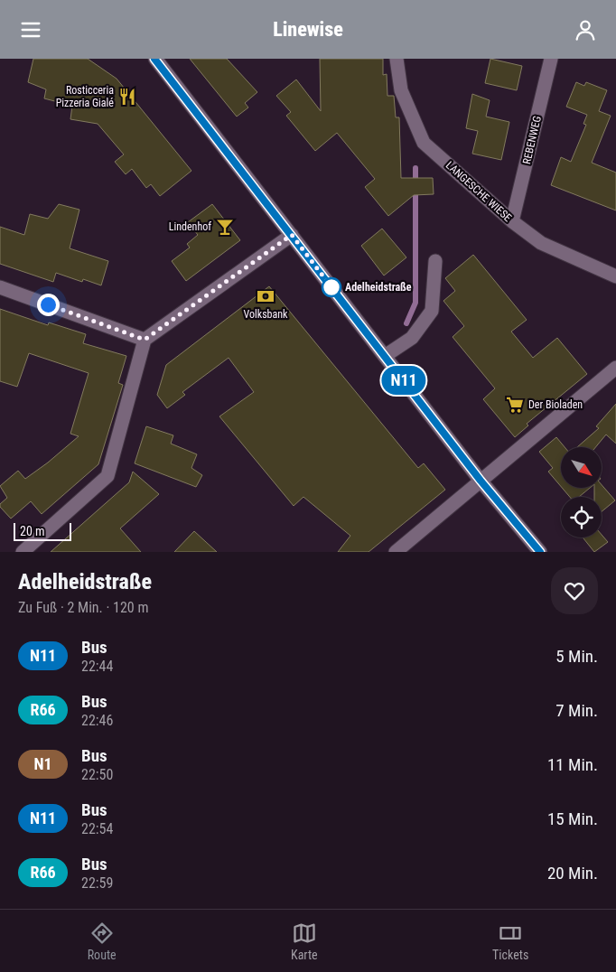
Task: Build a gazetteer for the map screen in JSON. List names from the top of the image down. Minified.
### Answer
{"streets":{"street":["REBENWEG","LANGESCHE WIESE"]},"crossings":[["REBENWEG","LANGESCHE WIESE"]],"places":{"restaurant":["Rosticceria Pizzeria Gialé"],"bar":["Lindenhof"],"other":["Adelheidstraße"],"bank":["Volksbank"],"supermarket":["Der Bioladen"]},"lines":["bus line N11"],"scale_bar":"20 m","north":"bottom right","page":{"header":"Linewise","on_map":"N11","scale":"20 m","heading":["Adelheidstraße","Zu Fuß · 2 Min. · 120 m"],"list":[{"mark":"N11","name":"Bus","note":"22:44","value":"5 Min."},{"mark":"R66","name":"Bus","note":"22:46","value":"7 Min."},{"mark":"N1","name":"Bus","note":"22:50","value":"11 Min."},{"mark":"N11","name":"Bus","note":"22:54","value":"15 Min."},{"mark":"R66","name":"Bus","note":"22:59","value":"20 Min."}],"tabs":["Route","Karte","Tickets"]}}
